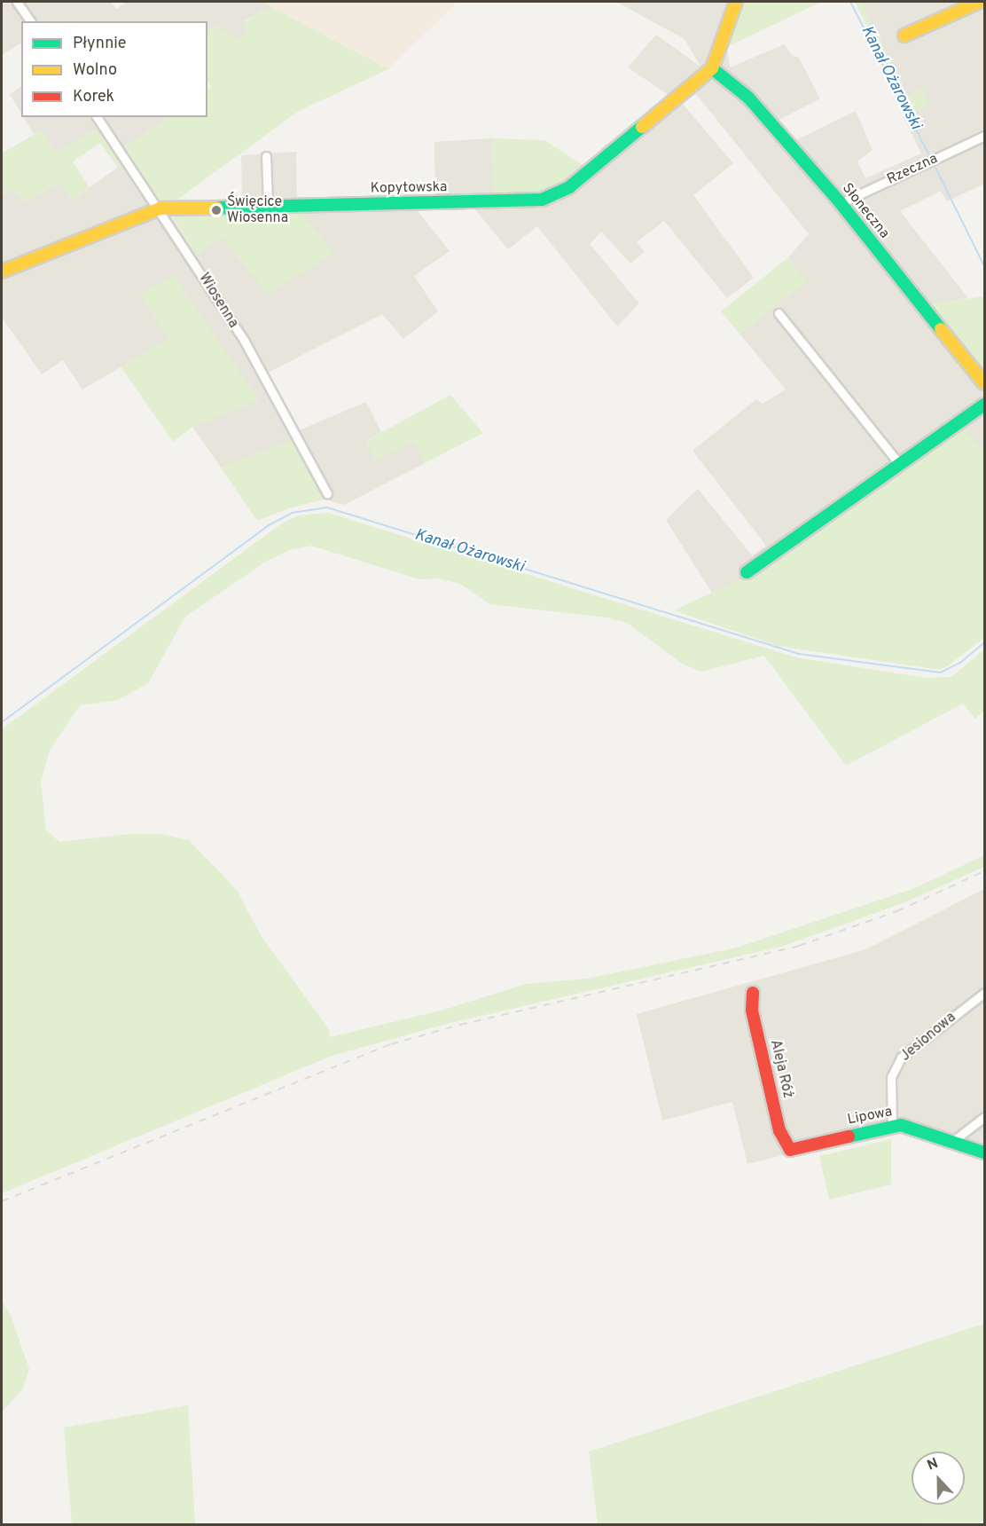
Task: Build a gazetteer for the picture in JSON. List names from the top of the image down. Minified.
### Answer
{"streets":{"street":["Rzeczna","Kopytowska","Słoneczna","Wiosenna","Jesionowa","Aleja Róż","Lipowa"]},"crossings":[["Rzeczna","Słoneczna"],["Kopytowska","Słoneczna"],["Kopytowska","Wiosenna"],["Jesionowa","Lipowa"],["Aleja Róż","Lipowa"]],"water":["Kanał Ożarowski"],"places":["Święcice Wiosenna"],"legend":["Płynnie","Wolno","Korek"],"north":"top"}
